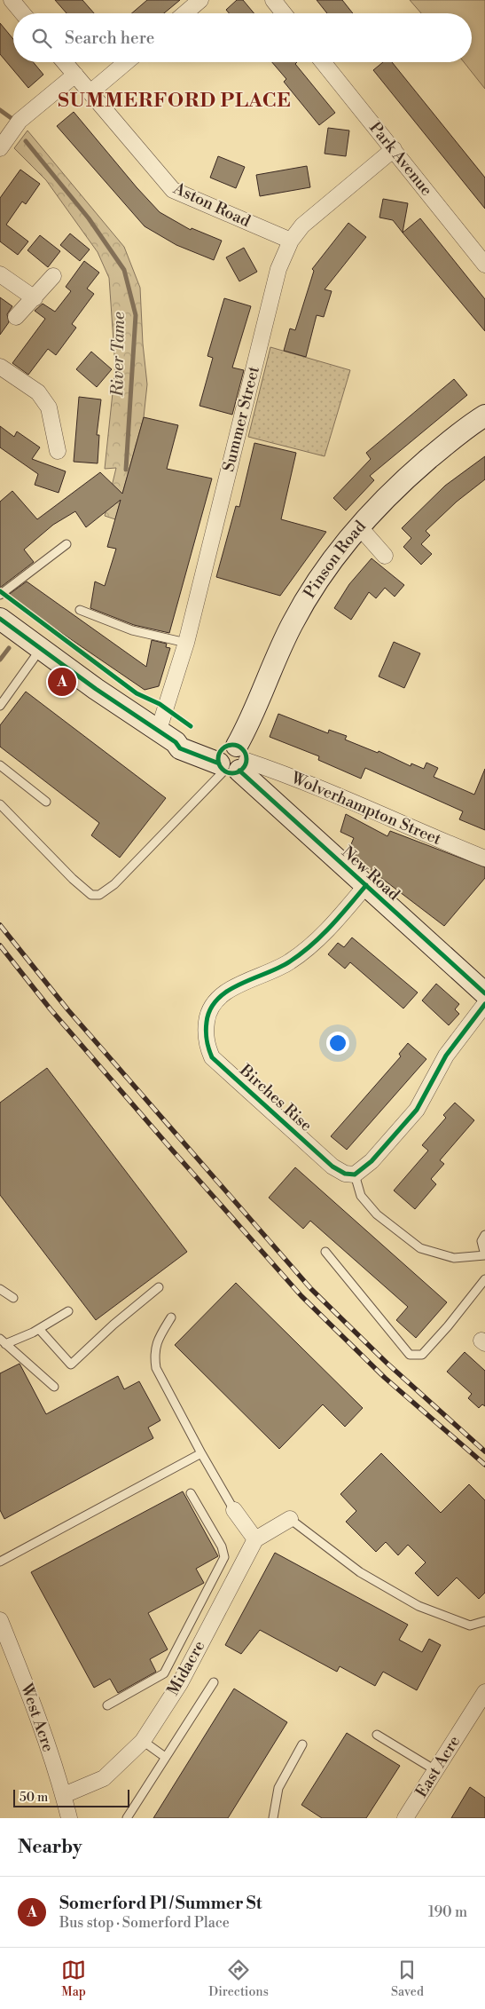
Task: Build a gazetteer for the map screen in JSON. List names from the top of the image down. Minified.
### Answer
{"streets":{"main road":["Pinson Road","New Road"],"street":["Park Avenue","Aston Road","Summer Street","Wolverhampton Street","Birches Rise","Midacre","West Acre","East Acre"]},"crossings":[["Park Avenue","Summer Street"],["Aston Road","Summer Street"],["Pinson Road","Wolverhampton Street"],["Pinson Road","New Road"],["Wolverhampton Street","New Road"],["New Road","Birches Rise"],["Midacre","West Acre"]],"districts":["SUMMERFORD PLACE"],"water":["River Tame"],"scale_bar":"50 m","page":{"search":"Search here","pins":"A","scale":"50 m","heading":"Nearby","list":[{"mark":"A","name":"Somerford Pl / Summer St","note":"Bus stop · Somerford Place","value":"190 m"}],"nav":["Map","Directions","Saved"]}}
